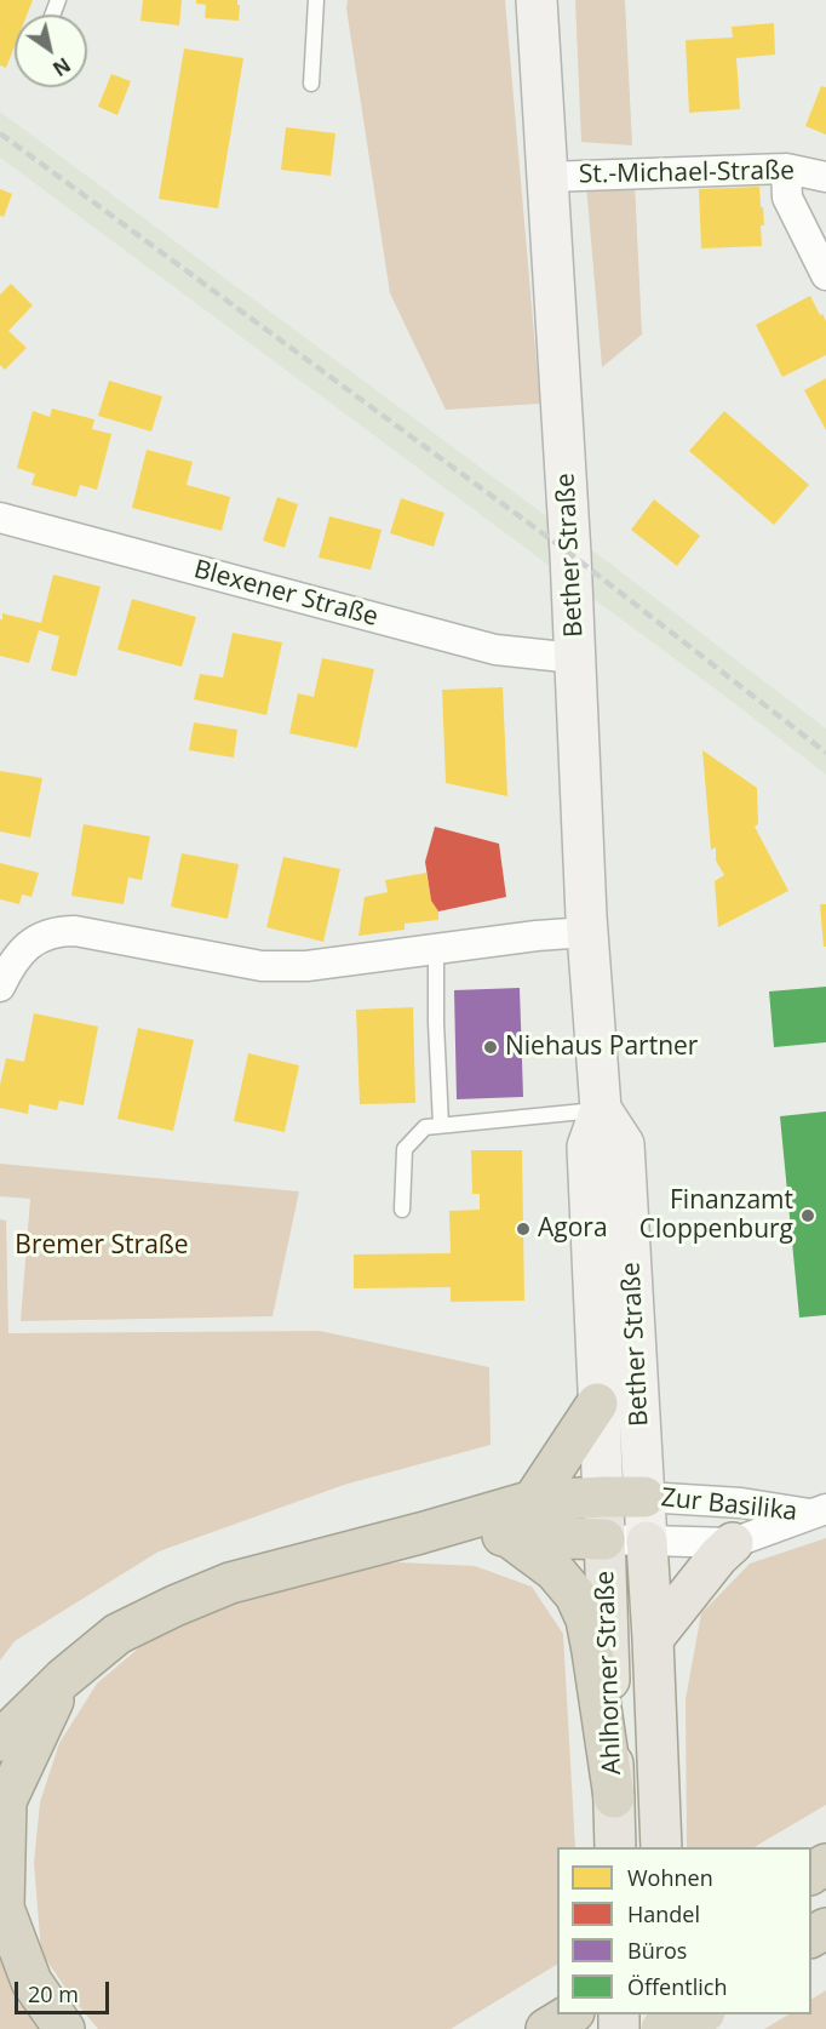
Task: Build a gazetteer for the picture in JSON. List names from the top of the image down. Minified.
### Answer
{"streets":{"main road":["Ahlhorner Straße"],"street":["St.-Michael-Straße","Bether Straße","Blexener Straße","Zur Basilika"]},"crossings":[["St.-Michael-Straße","Bether Straße"],["Bether Straße","Blexener Straße"],["Bether Straße","Zur Basilika"],["Bether Straße","Ahlhorner Straße"],["Zur Basilika","Ahlhorner Straße"]],"parks":["Bremer Straße"],"places":["Niehaus Partner","Finanzamt Cloppenburg","Agora"],"legend":["Wohnen","Handel","Büros","Öffentlich"],"scale_bar":"20 m","north":"bottom right"}
